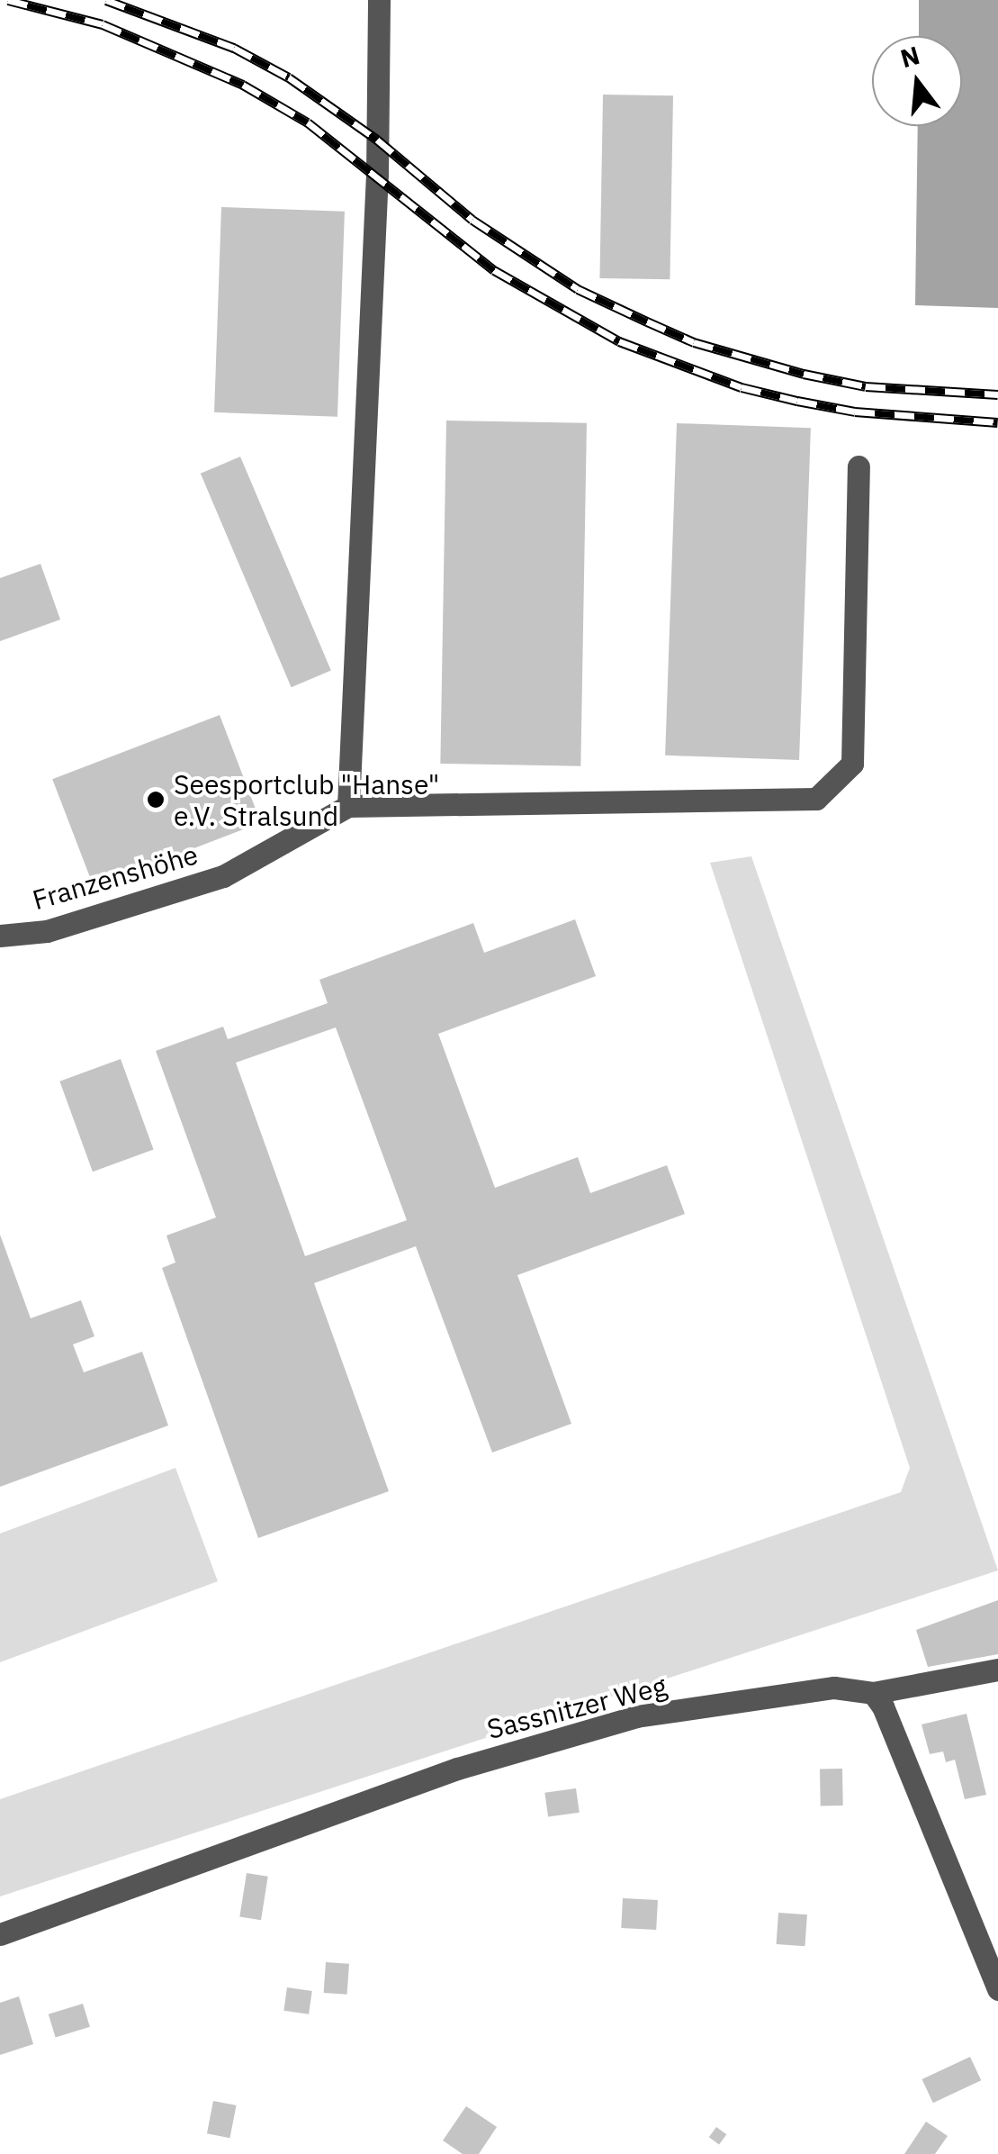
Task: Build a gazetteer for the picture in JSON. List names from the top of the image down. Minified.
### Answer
{"streets":{"street":["Franzenshöhe","Sassnitzer Weg"]},"places":["Seesportclub \"Hanse\" e.V. Stralsund"],"north":"top"}
